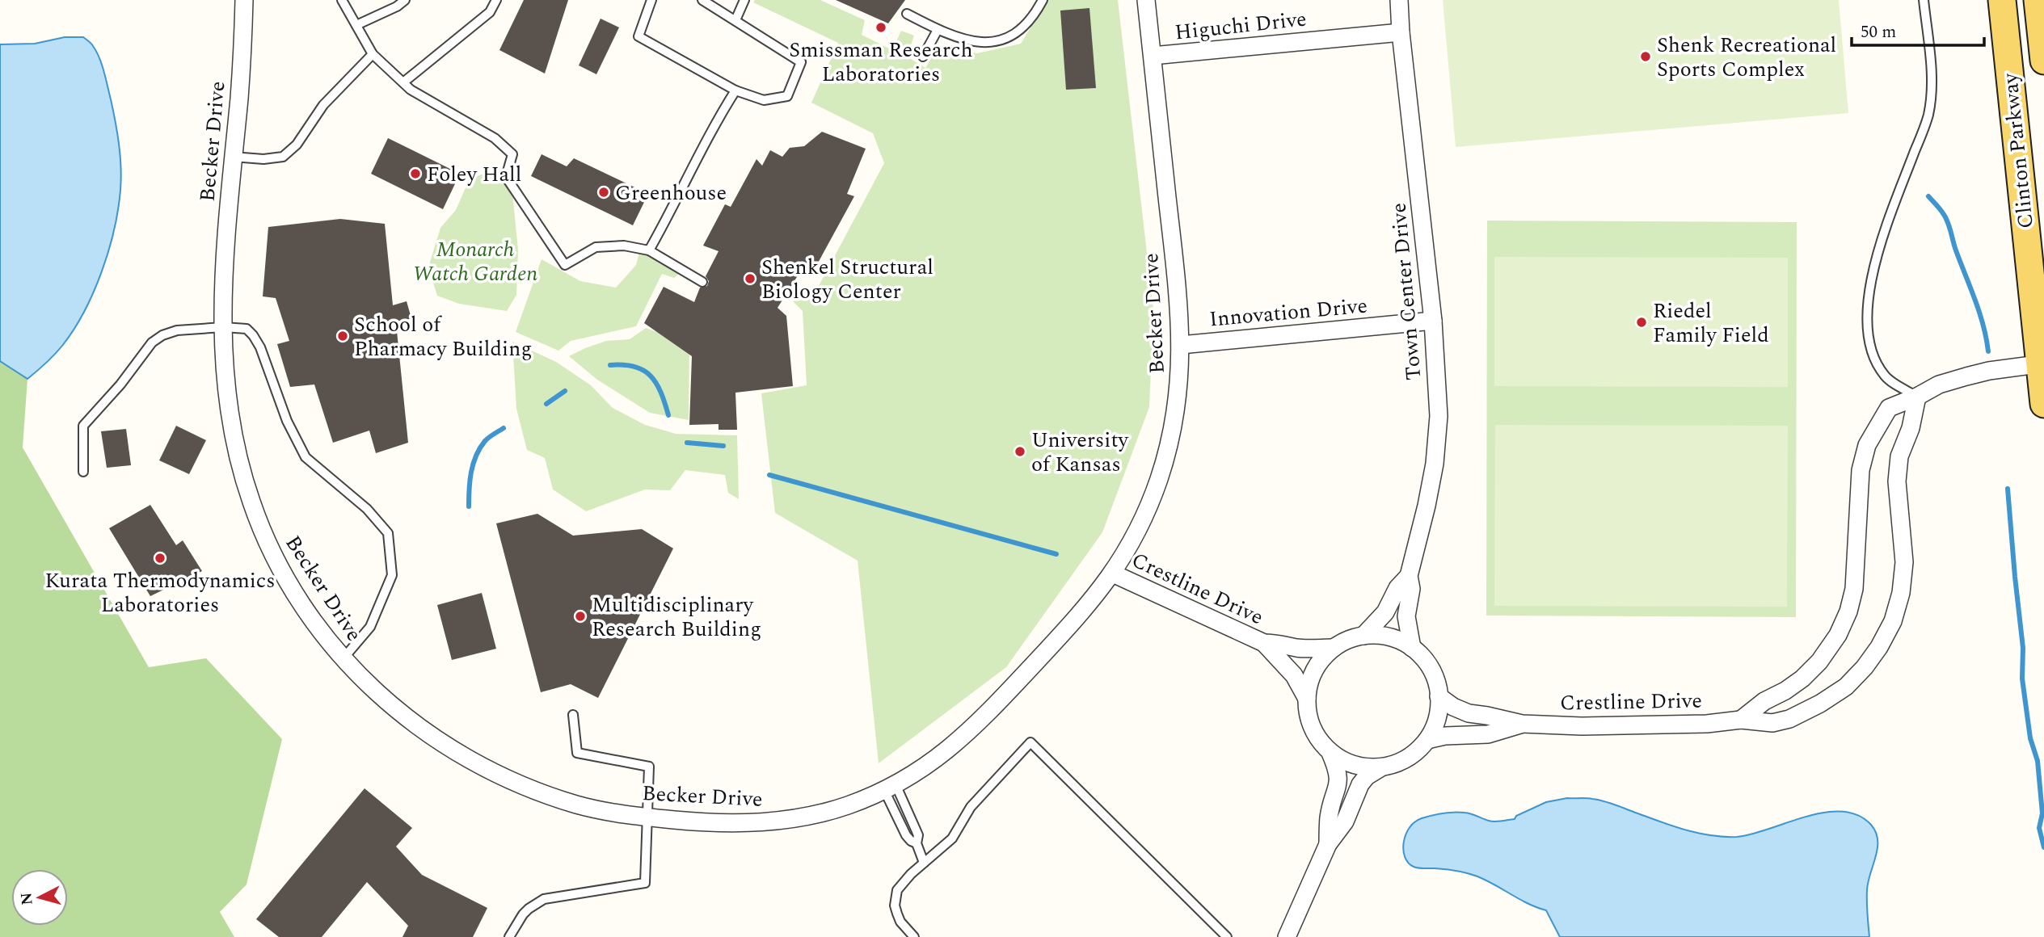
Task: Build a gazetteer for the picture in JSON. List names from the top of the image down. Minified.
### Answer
{"streets":{"main road":["Clinton Parkway"],"street":["Higuchi Drive","Becker Drive","Town Center Drive","Innovation Drive","Crestline Drive"]},"crossings":[["Higuchi Drive","Becker Drive"],["Higuchi Drive","Town Center Drive"],["Becker Drive","Innovation Drive"],["Becker Drive","Crestline Drive"],["Town Center Drive","Innovation Drive"],["Town Center Drive","Crestline Drive"]],"parks":["Monarch Watch Garden"],"places":["Smissman Research Laboratories","Shenk Recreational Sports Complex","Foley Hall","Greenhouse","Shenkel Structural Biology Center","Riedel Family Field","School of Pharmacy Building","University of Kansas","Kurata Thermodynamics Laboratories","Multidisciplinary Research Building"],"scale_bar":"50 m","north":"left"}
